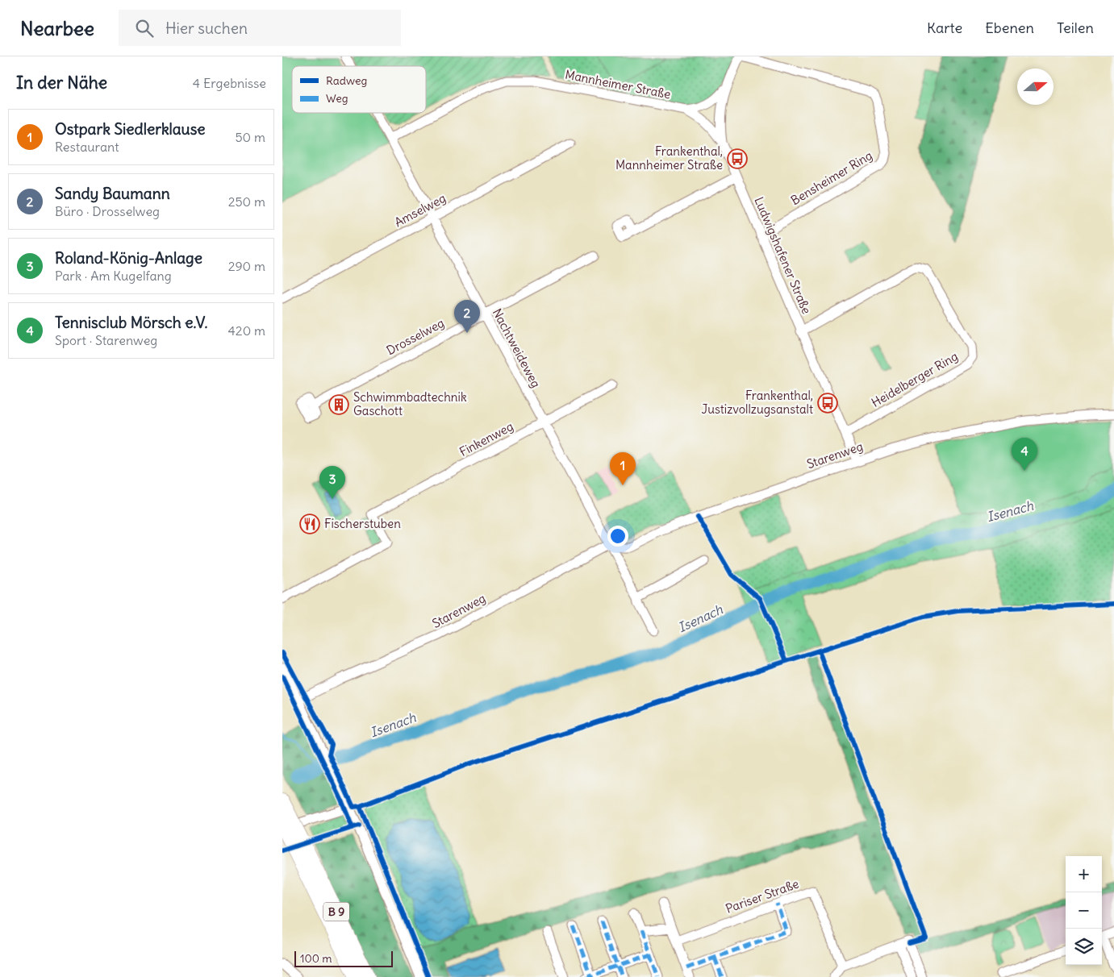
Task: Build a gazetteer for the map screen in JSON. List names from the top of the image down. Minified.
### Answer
{"streets":{"highway":["B 9"],"street":["Mannheimer Straße","Bensheimer Ring","Amselweg","Ludwigshafener Straße","Drosselweg","Nachtweideweg","Heidelberger Ring","Finkenweg","Starenweg","Pariser Straße"]},"crossings":[["Mannheimer Straße","Ludwigshafener Straße"],["Mannheimer Straße","Nachtweideweg"],["Bensheimer Ring","Ludwigshafener Straße"],["Amselweg","Nachtweideweg"],["Ludwigshafener Straße","Heidelberger Ring"],["Ludwigshafener Straße","Starenweg"],["Drosselweg","Nachtweideweg"],["Nachtweideweg","Finkenweg"],["Nachtweideweg","Starenweg"]],"water":["Isenach"],"places":{"bus stop":["Frankenthal, Mannheimer Straße","Frankenthal, Justizvollzugsanstalt"],"building":["Schwimmbadtechnik Gaschott"],"restaurant":["Fischerstuben"]},"legend":["Radweg","Weg"],"scale_bar":"100 m","north":"right","page":{"header":"Nearbee","search":"Hier suchen","nav":["Karte","Ebenen","Teilen"],"heading":["In der Nähe","4 Ergebnisse"],"list":[{"mark":"1","name":"Ostpark Siedlerklause","note":"Restaurant","value":"50 m"},{"mark":"2","name":"Sandy Baumann","note":"Büro · Drosselweg","value":"250 m"},{"mark":"3","name":"Roland-König-Anlage","note":"Park · Am Kugelfang","value":"290 m"},{"mark":"4","name":"Tennisclub Mörsch e.V.","note":"Sport · Starenweg","value":"420 m"}],"pins":["2","4","1","3"],"map_buttons":["+","−"],"scale":"100 m"}}
